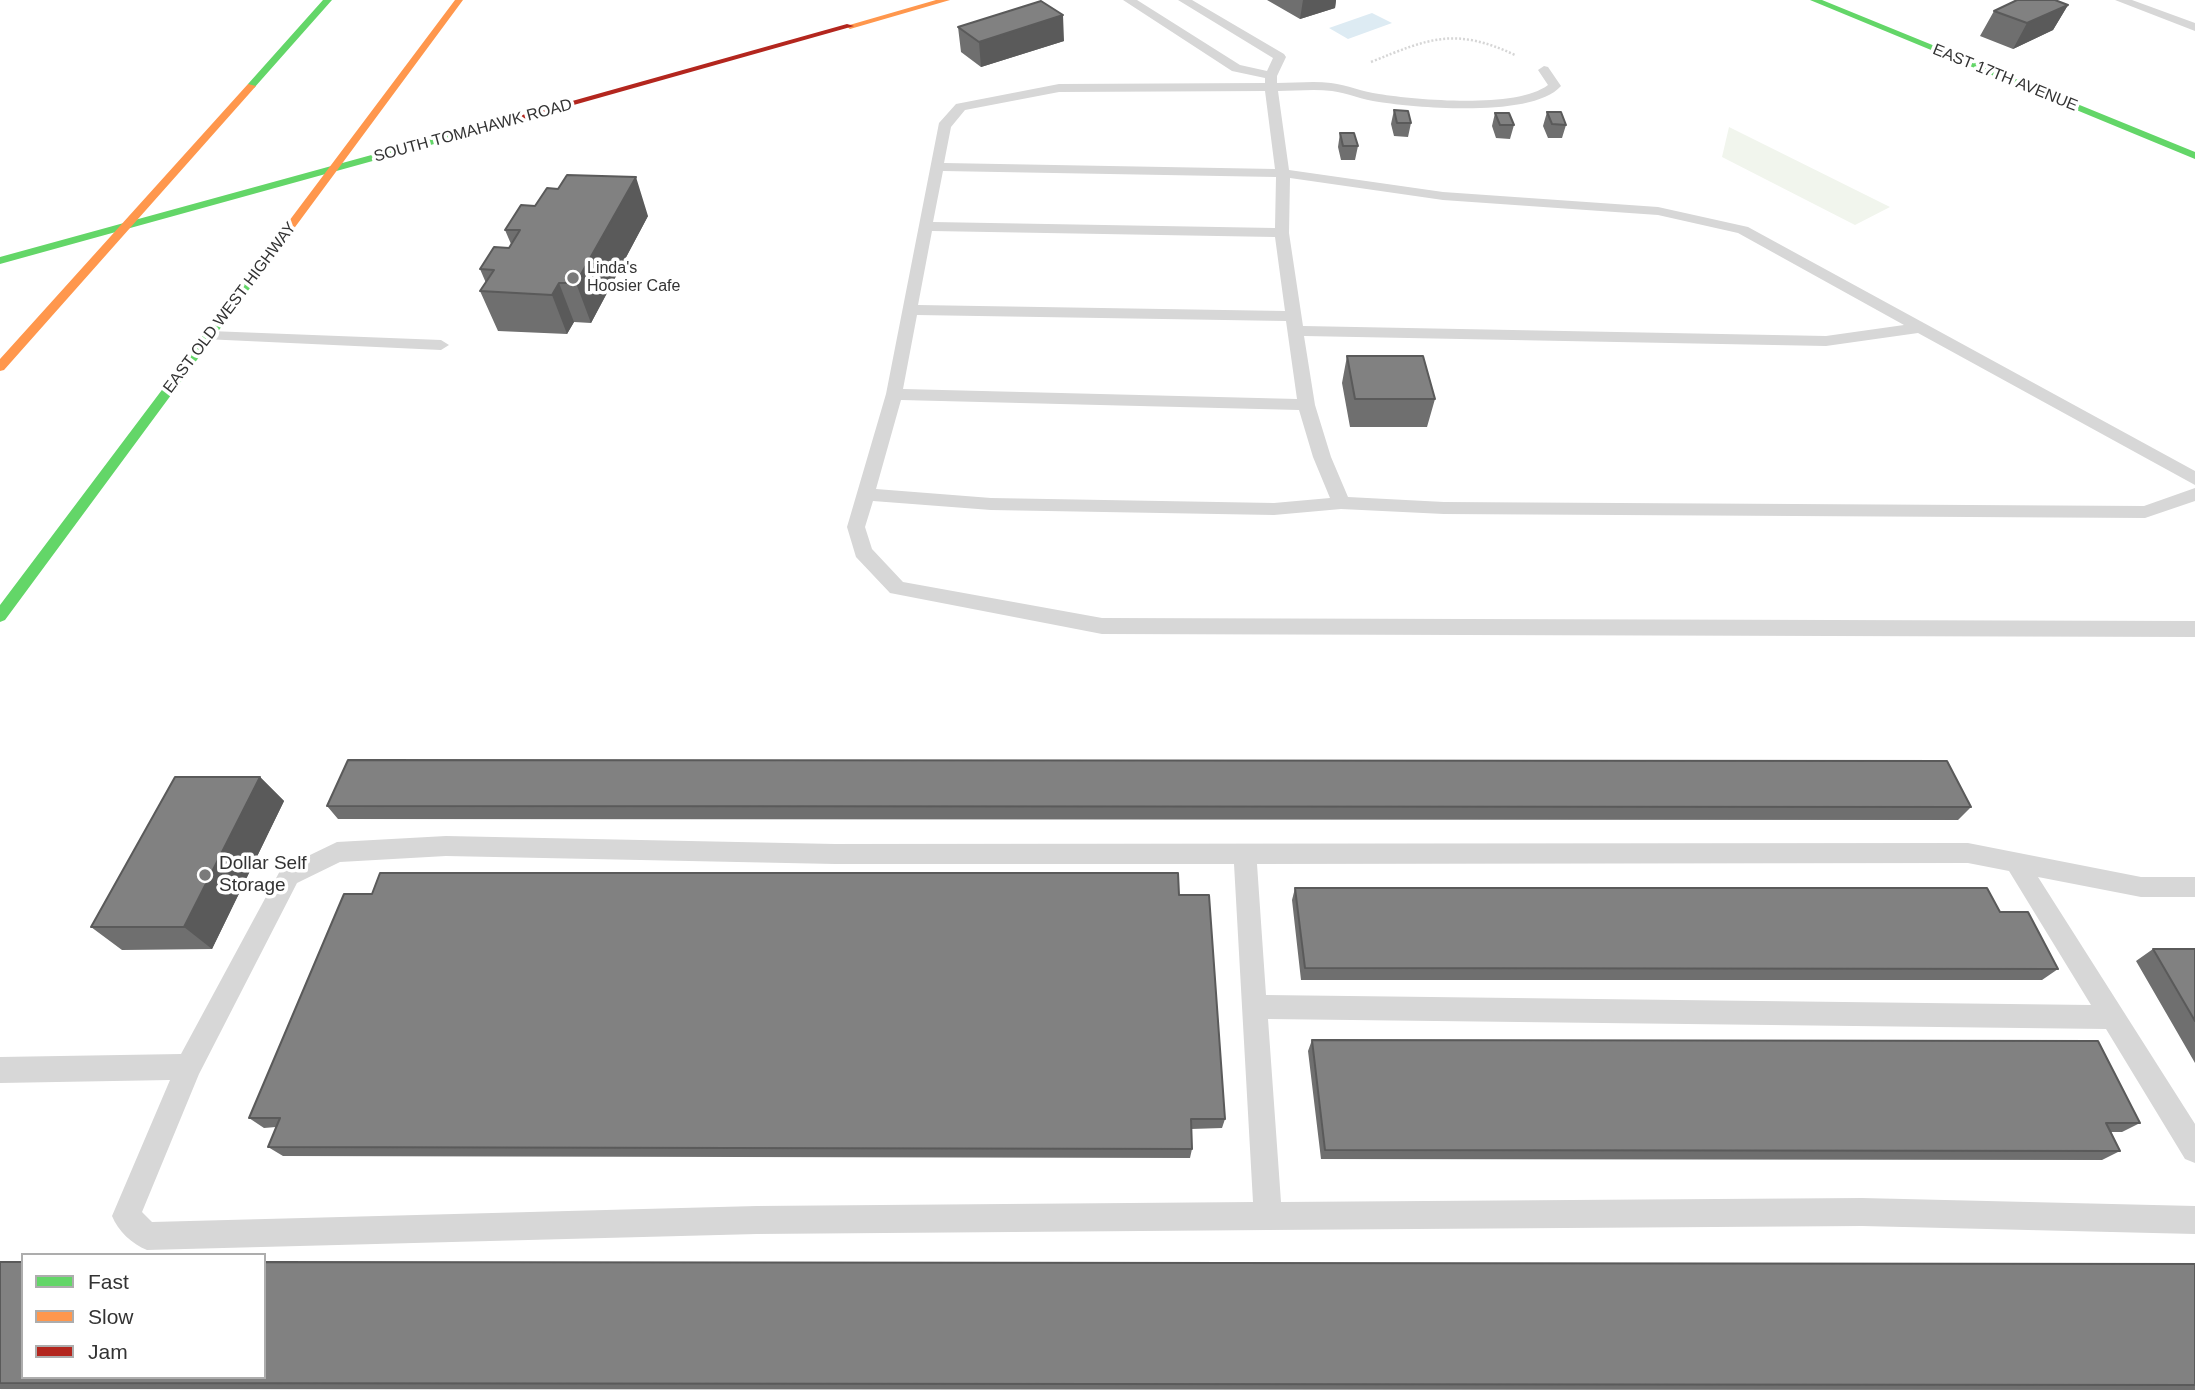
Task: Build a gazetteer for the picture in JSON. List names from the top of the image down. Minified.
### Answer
{"streets":{"main road":["EAST 17TH AVENUE","SOUTH TOMAHAWK ROAD","EAST OLD WEST HIGHWAY"]},"crossings":[["SOUTH TOMAHAWK ROAD","EAST OLD WEST HIGHWAY"]],"places":["Linda's Hoosier Cafe","Dollar Self Storage"],"legend":["Fast","Slow","Jam"]}
